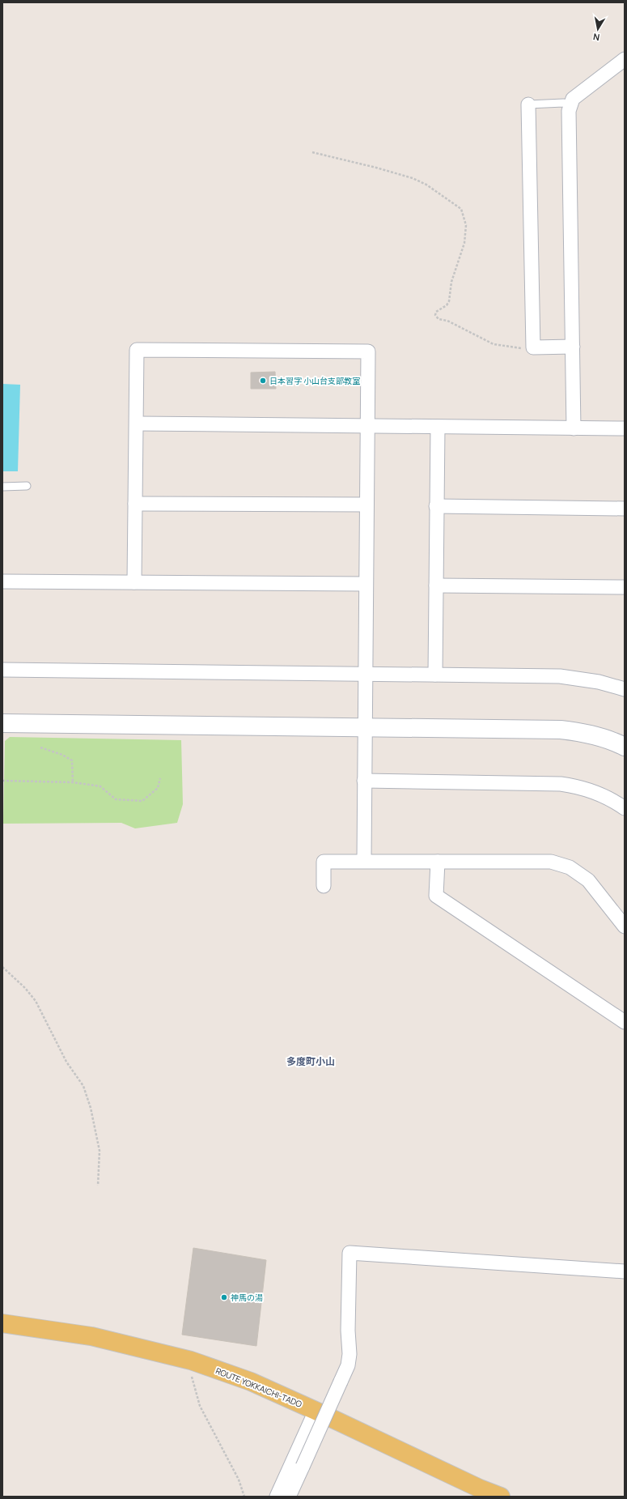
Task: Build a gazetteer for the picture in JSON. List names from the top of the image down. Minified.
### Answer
{"streets":{"main road":["ROUTE YOKKAICHI-TADO"]},"districts":["多度町小山"],"places":["日本習字 小山台支部教室","神馬の湯"],"north":"bottom"}
